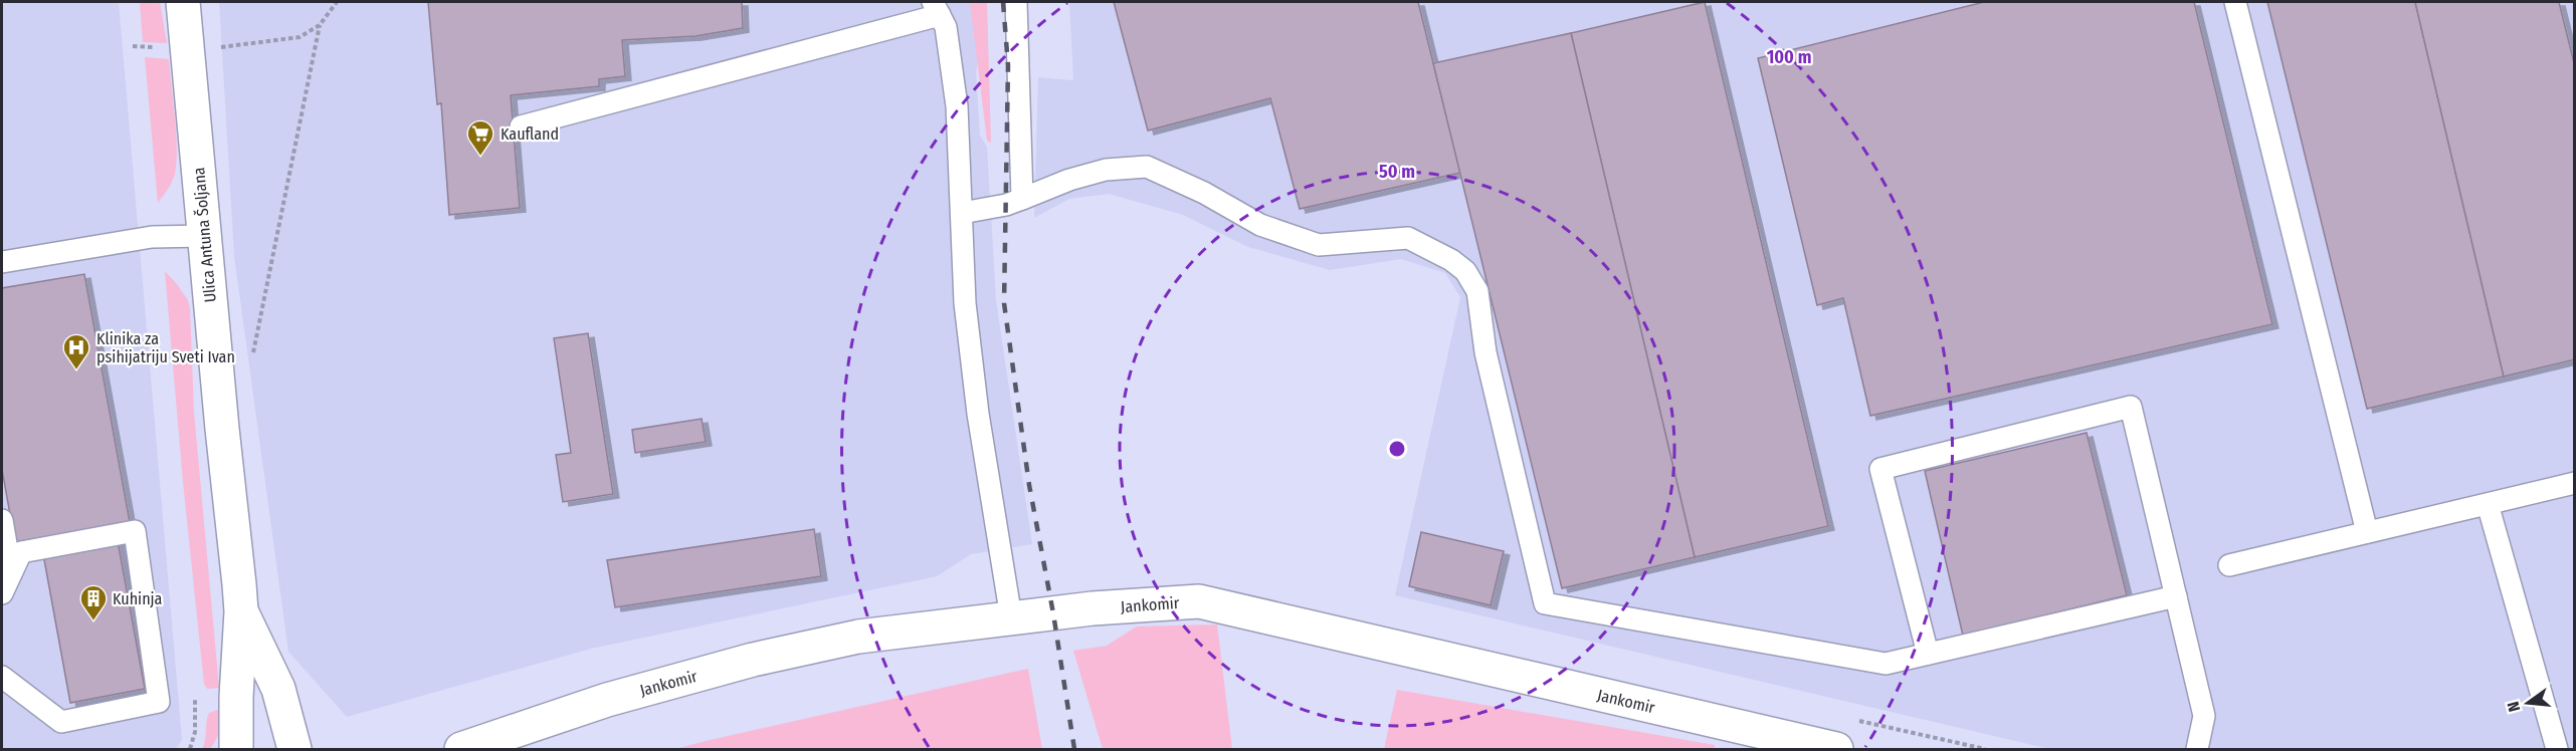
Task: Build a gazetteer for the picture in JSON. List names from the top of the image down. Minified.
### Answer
{"streets":{"street":["Ulica Antuna Šoljana","Jankomir"]},"places":{"supermarket":["Kaufland"],"hospital":["Klinika za psihijatriju Sveti Ivan"],"building":["Kuhinja"]},"north":"left","rings":["100 m","50 m"]}
